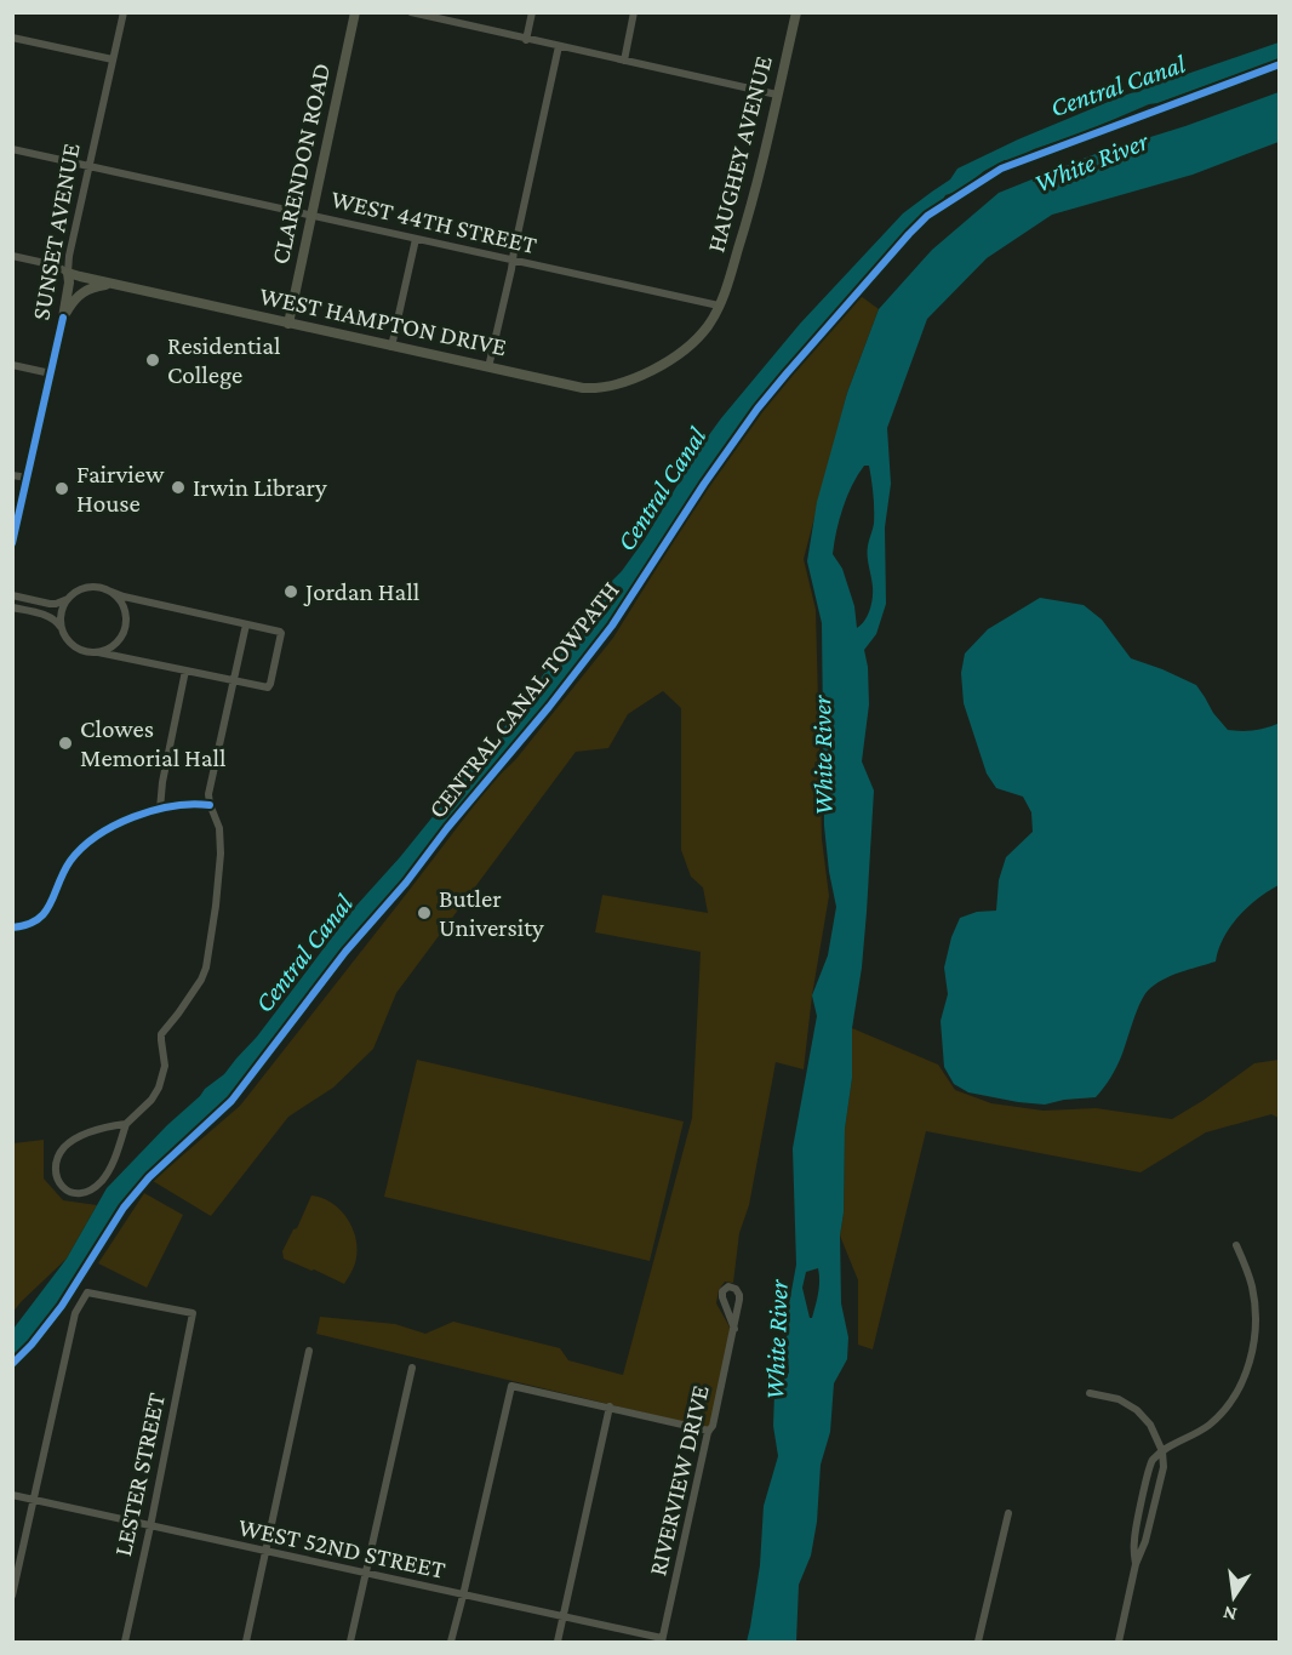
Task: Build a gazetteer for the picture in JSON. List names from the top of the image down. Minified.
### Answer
{"streets":{"street":["HAUGHEY AVENUE","CLARENDON ROAD","WEST 44TH STREET","SUNSET AVENUE","WEST HAMPTON DRIVE","LESTER STREET","RIVERVIEW DRIVE","WEST 52ND STREET"],"cycle path":["CENTRAL CANAL TOWPATH"]},"crossings":[["HAUGHEY AVENUE","WEST 44TH STREET"],["HAUGHEY AVENUE","WEST HAMPTON DRIVE"],["CLARENDON ROAD","WEST 44TH STREET"],["CLARENDON ROAD","WEST HAMPTON DRIVE"],["WEST 44TH STREET","SUNSET AVENUE"],["WEST 44TH STREET","WEST HAMPTON DRIVE"],["SUNSET AVENUE","WEST HAMPTON DRIVE"],["LESTER STREET","WEST 52ND STREET"],["RIVERVIEW DRIVE","WEST 52ND STREET"]],"water":["Central Canal","White River"],"places":["Residential College","Irwin Library","Fairview House","Jordan Hall","Clowes Memorial Hall","Butler University"],"north":"bottom"}
